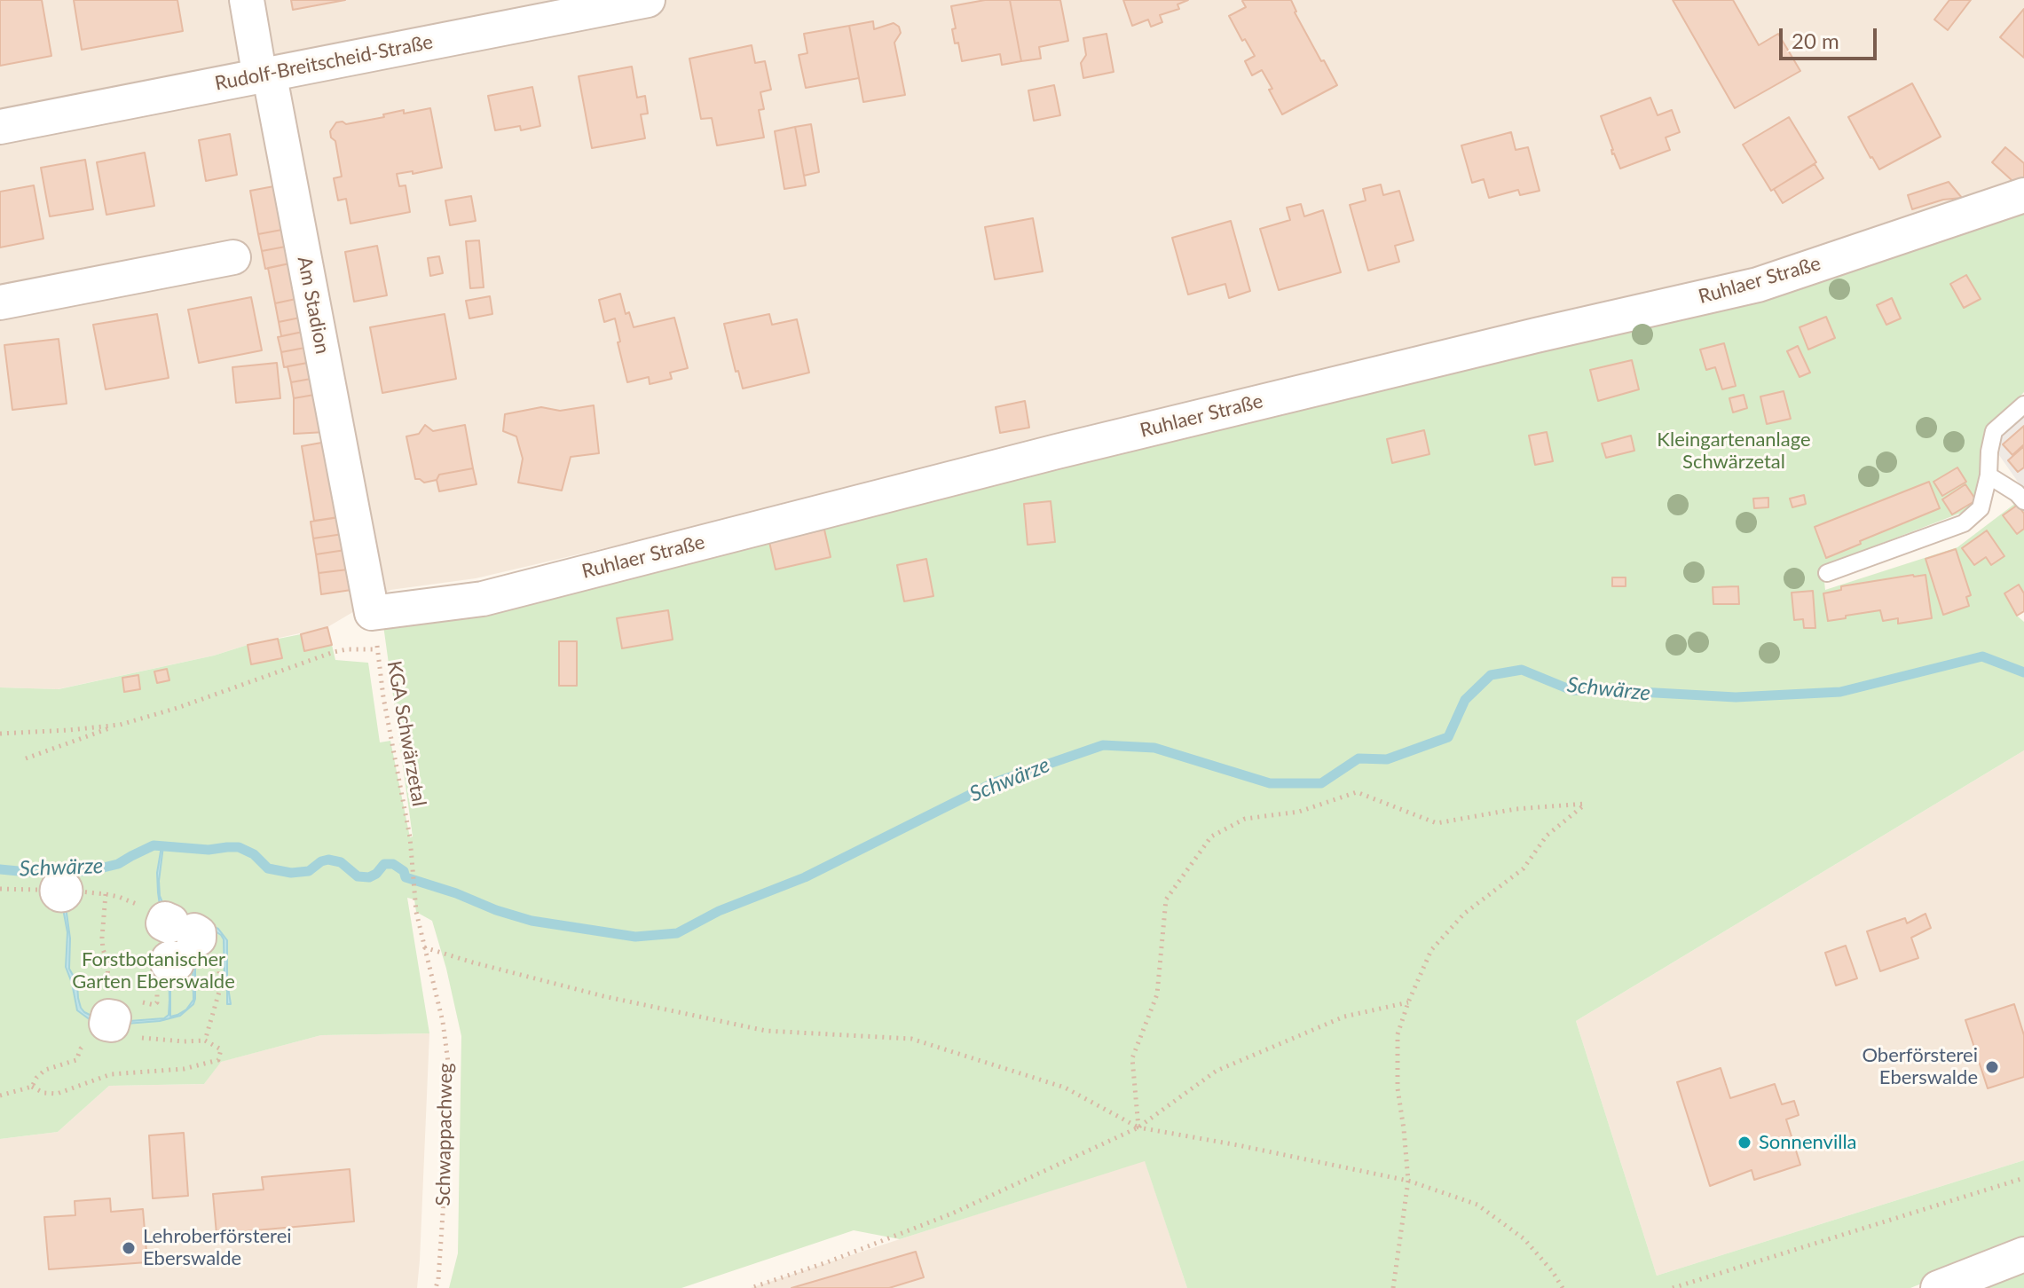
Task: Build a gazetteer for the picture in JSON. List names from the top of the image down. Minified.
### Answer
{"streets":{"street":["Rudolf-Breitscheid-Straße","Ruhlaer Straße","Am Stadion"],"path":["KGA Schwärzetal","Schwappachweg"]},"crossings":[["Rudolf-Breitscheid-Straße","Am Stadion"],["Ruhlaer Straße","Am Stadion"],["Ruhlaer Straße","KGA Schwärzetal"],["Am Stadion","KGA Schwärzetal"],["KGA Schwärzetal","Schwappachweg"]],"water":["Schwärze"],"parks":["Kleingartenanlage Schwärzetal","Forstbotanischer Garten Eberswalde"],"places":["Oberförsterei Eberswalde","Sonnenvilla","Lehroberförsterei Eberswalde"],"scale_bar":"20 m"}
